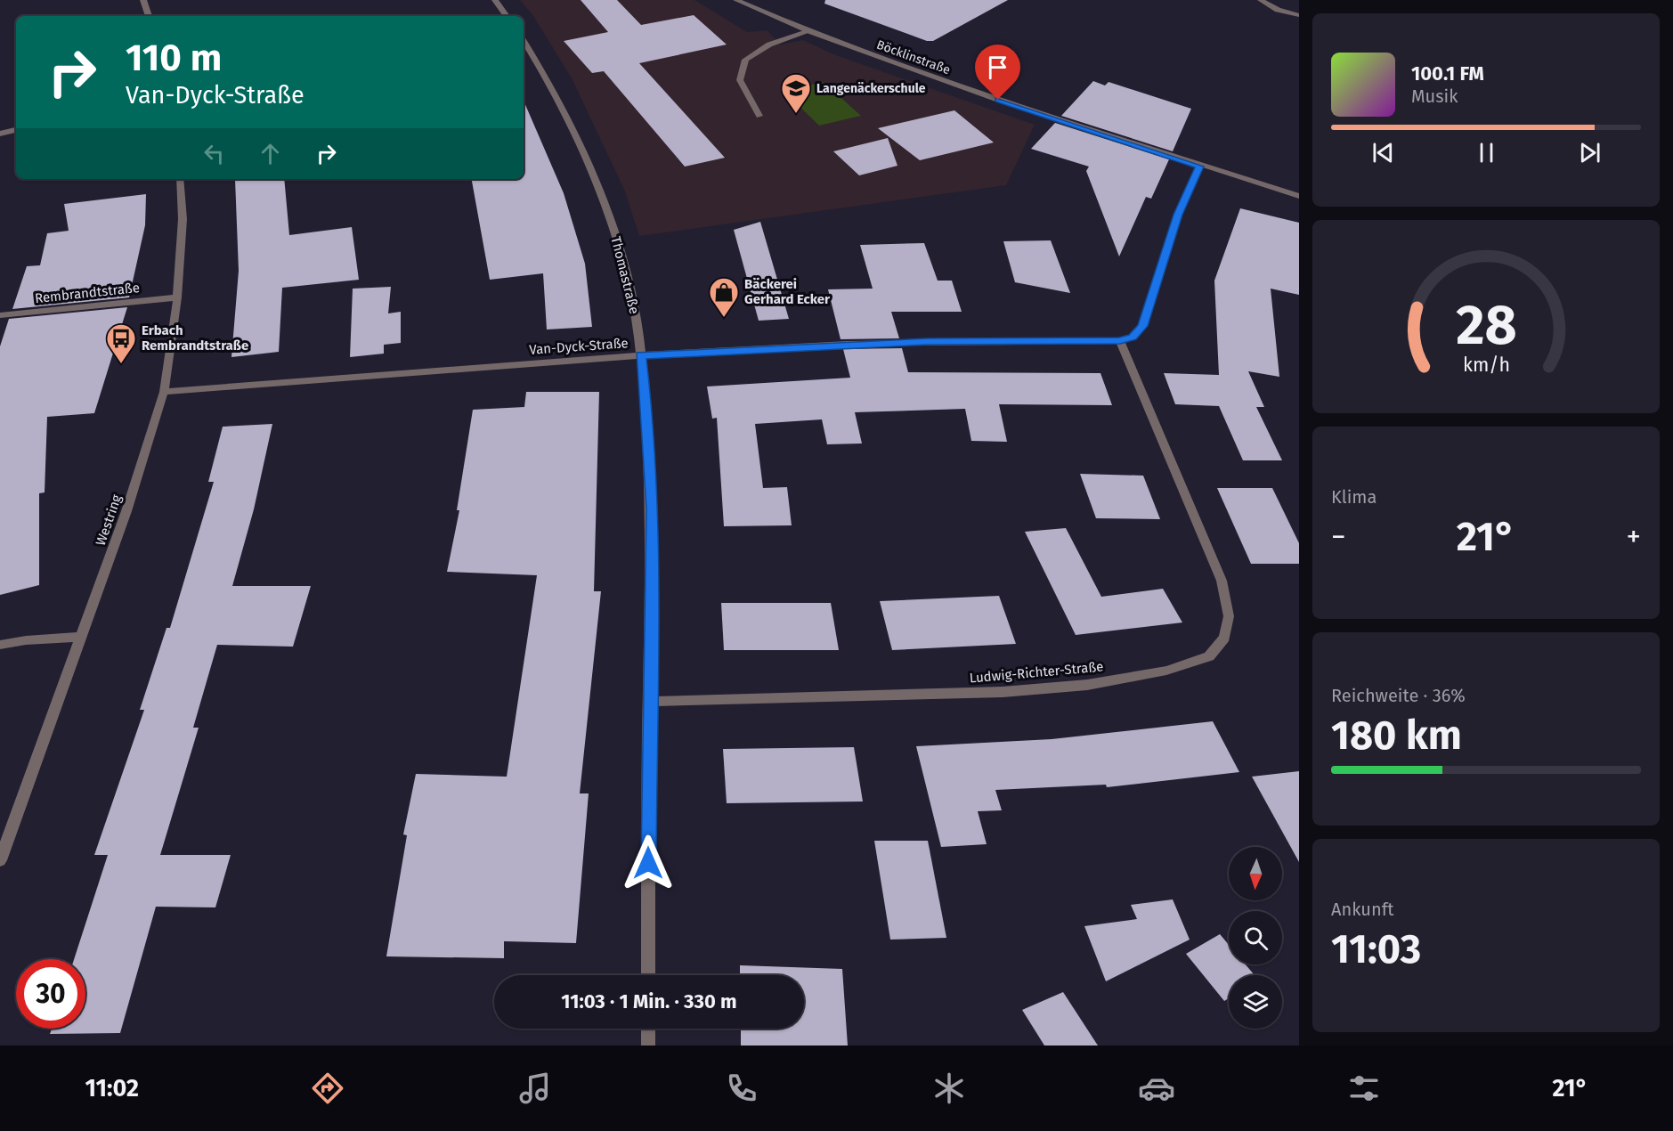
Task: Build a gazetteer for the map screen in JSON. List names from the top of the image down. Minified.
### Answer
{"streets":{"street":["Böcklinstraße","Thomastraße","Rembrandtstraße","Van-Dyck-Straße","Westring","Ludwig-Richter-Straße"]},"crossings":[["Thomastraße","Van-Dyck-Straße"],["Thomastraße","Ludwig-Richter-Straße"],["Rembrandtstraße","Westring"],["Van-Dyck-Straße","Westring"],["Van-Dyck-Straße","Ludwig-Richter-Straße"]],"places":{"school or university":["Langenäckerschule"],"shop":["Bäckerei Gerhard Ecker"],"bus stop":["Erbach Rembrandtstraße"]},"north":"bottom","page":{"turn":["110 m","Van-Dyck-Straße"],"song":["100.1 FM","Musik"],"tile":["Klima",["Reichweite · 36%","180 km"],["Ankunft","11:03"]],"heat":["−","21°","+"],"limit":"30","trip":"11:03 · 1 Min. · 330 m","tabs":["11:02","21°"],"gauge":["28","km/h"]}}
